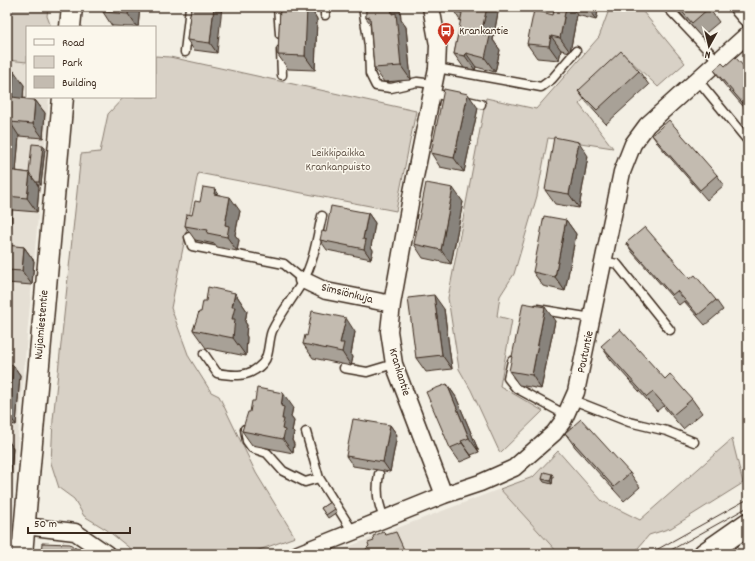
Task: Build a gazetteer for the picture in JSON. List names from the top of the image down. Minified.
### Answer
{"streets":{"street":["Simsiönkuja","Nuijamiestentie","Poutuntie","Krankantie"]},"crossings":[["Simsiönkuja","Krankantie"],["Poutuntie","Krankantie"]],"parks":["Leikkipaikka Krankanpuisto"],"places":{"bus stop":["Krankantie"]},"legend":["Road","Park","Building"],"scale_bar":"50 m","north":"bottom"}
